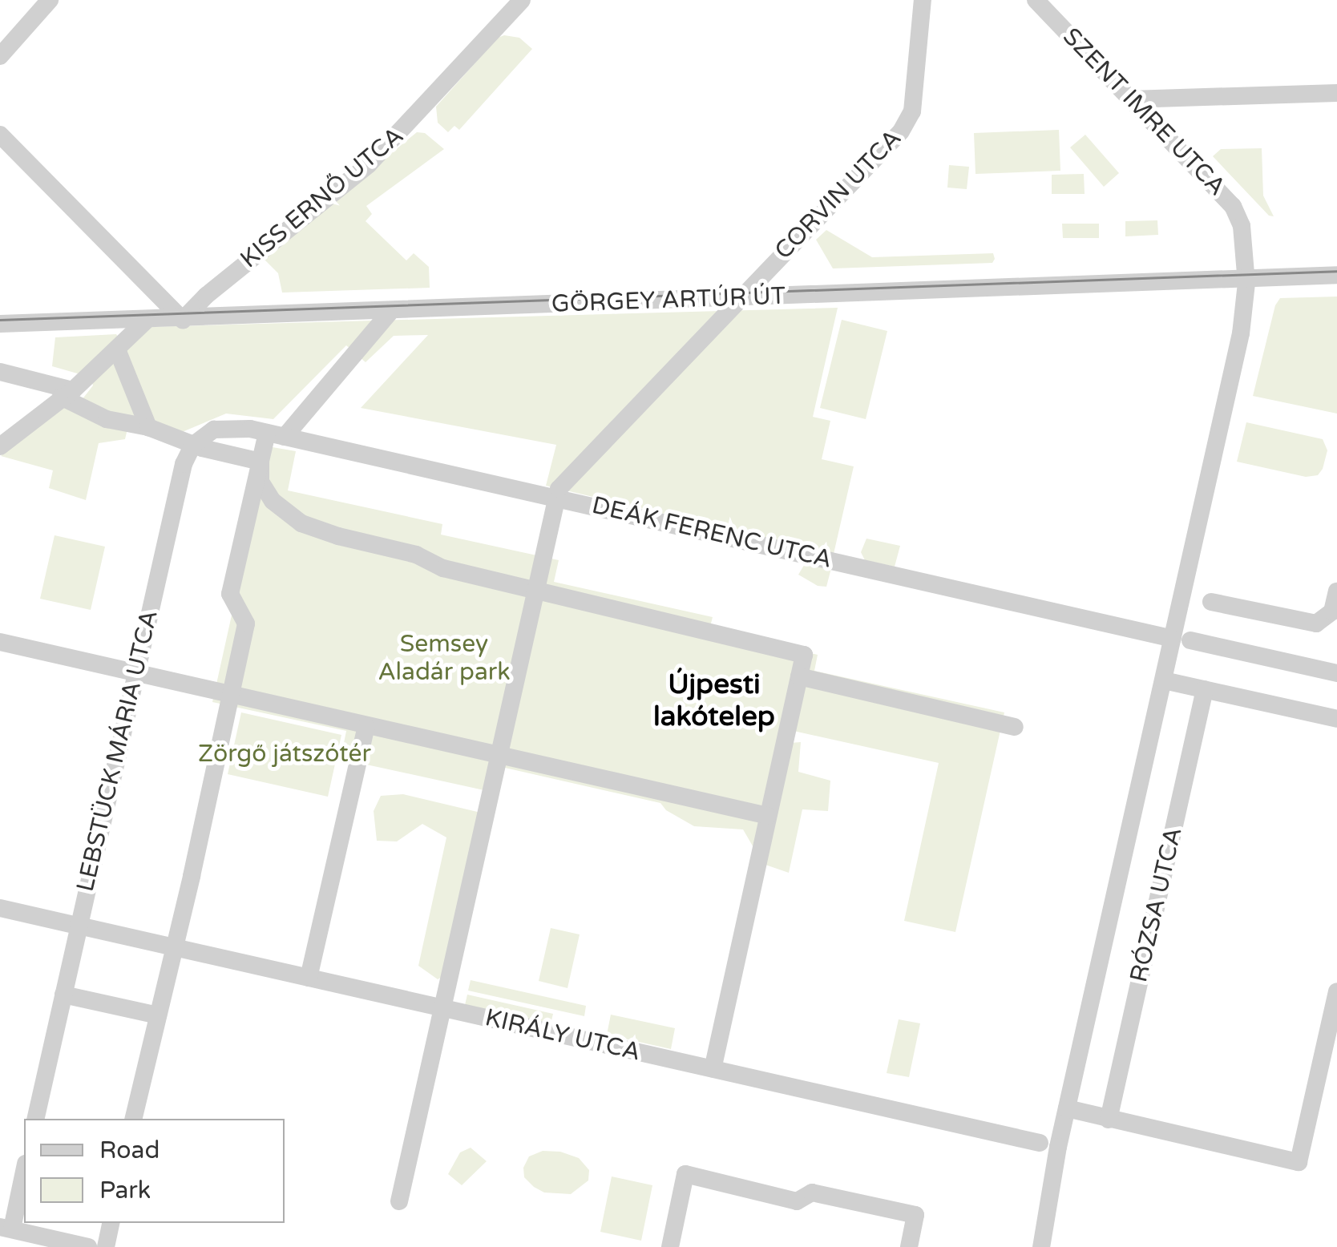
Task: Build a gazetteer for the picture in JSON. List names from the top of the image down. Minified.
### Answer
{"streets":{"street":["SZENT IMRE UTCA","CORVIN UTCA","KISS ERNŐ UTCA","GÖRGEY ARTÚR ÚT","DEÁK FERENC UTCA","LEBSTÜCK MÁRIA UTCA","RÓZSA UTCA","KIRÁLY UTCA"]},"crossings":[["SZENT IMRE UTCA","GÖRGEY ARTÚR ÚT"],["SZENT IMRE UTCA","RÓZSA UTCA"],["CORVIN UTCA","GÖRGEY ARTÚR ÚT"],["CORVIN UTCA","DEÁK FERENC UTCA"],["KISS ERNŐ UTCA","GÖRGEY ARTÚR ÚT"],["GÖRGEY ARTÚR ÚT","RÓZSA UTCA"],["DEÁK FERENC UTCA","RÓZSA UTCA"]],"districts":["Újpesti lakótelep"],"parks":["Semsey Aladár park","Zörgő játszótér"],"legend":["Road","Park"]}
